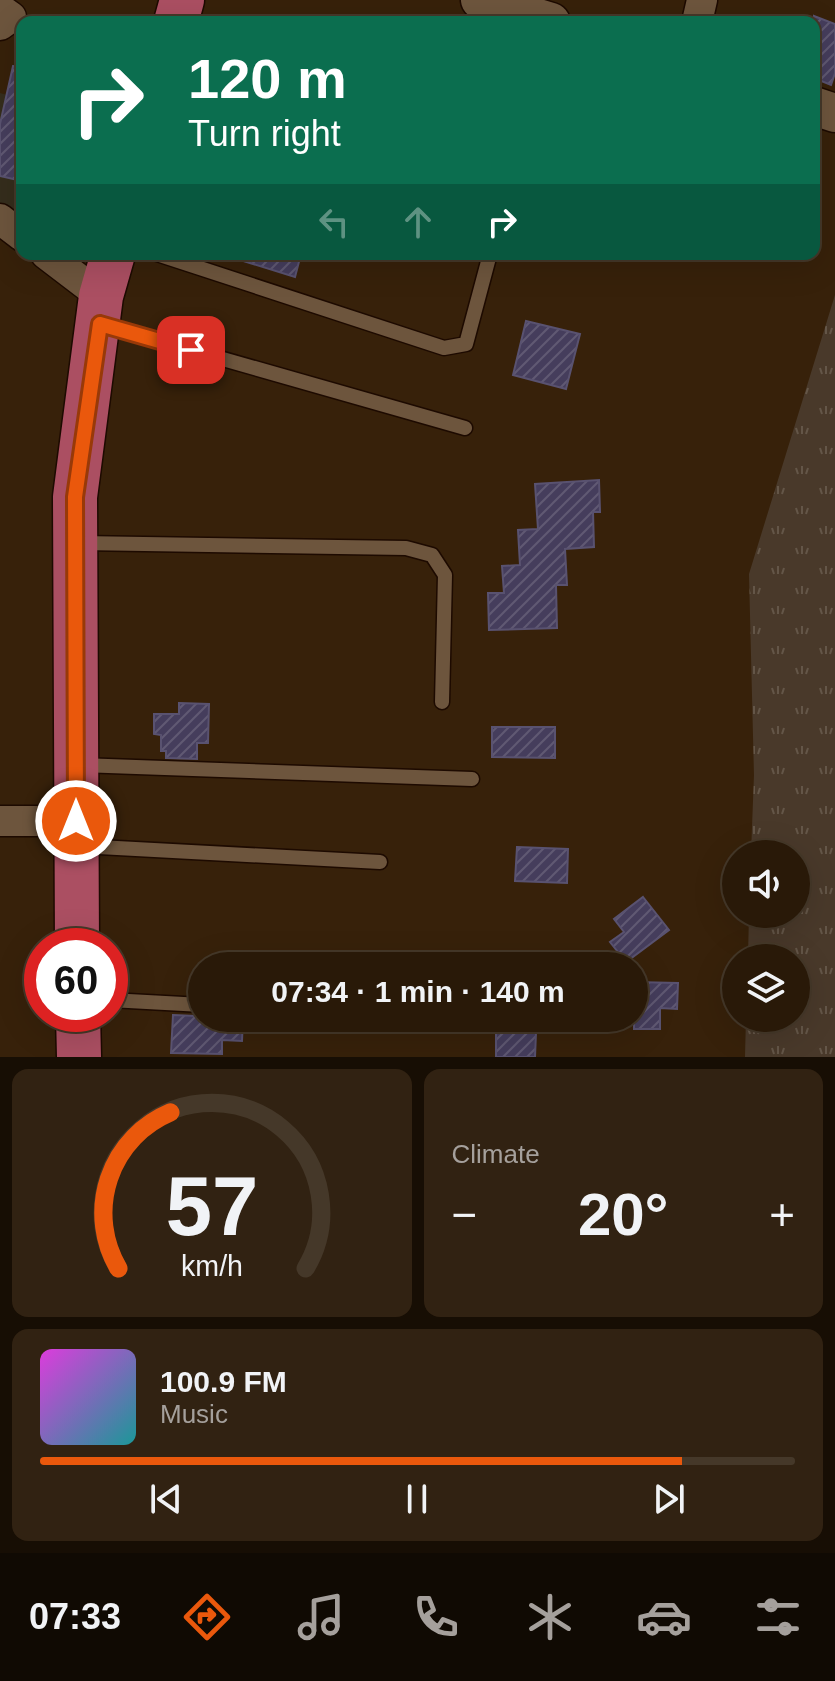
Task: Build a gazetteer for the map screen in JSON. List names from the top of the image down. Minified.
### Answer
{"page":{"turn":["120 m","Turn right"],"limit":"60","trip":"07:34 · 1 min · 140 m","tile":"Climate","heat":["−","20°","+"],"song":["100.9 FM","Music"],"tabs":"07:33","gauge":["57","km/h"]}}
